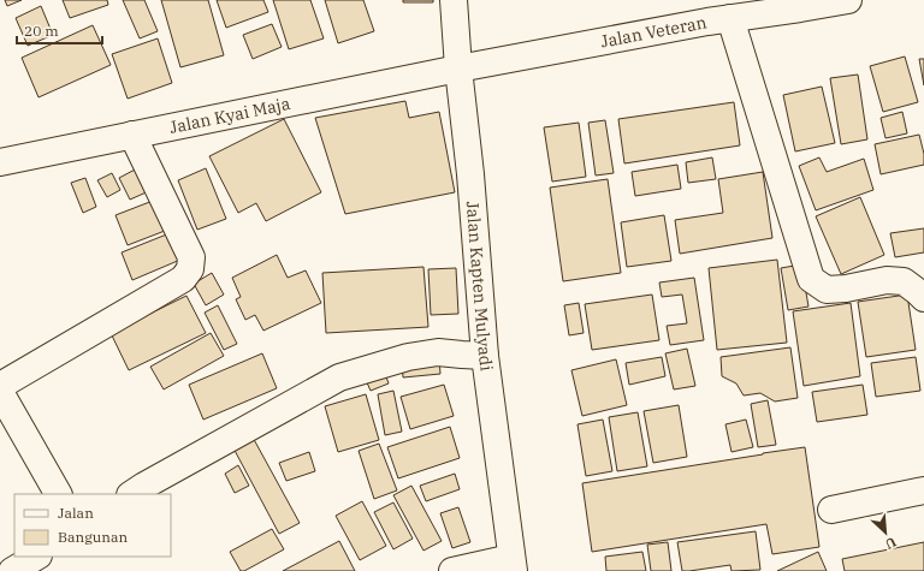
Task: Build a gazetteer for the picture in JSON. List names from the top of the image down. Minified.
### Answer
{"streets":{"main road":["Jalan Veteran","Jalan Kyai Maja","Jalan Kapten Mulyadi"]},"crossings":[["Jalan Veteran","Jalan Kyai Maja"],["Jalan Veteran","Jalan Kapten Mulyadi"],["Jalan Kyai Maja","Jalan Kapten Mulyadi"]],"legend":["Jalan","Bangunan"],"scale_bar":"20 m","north":"bottom right"}
